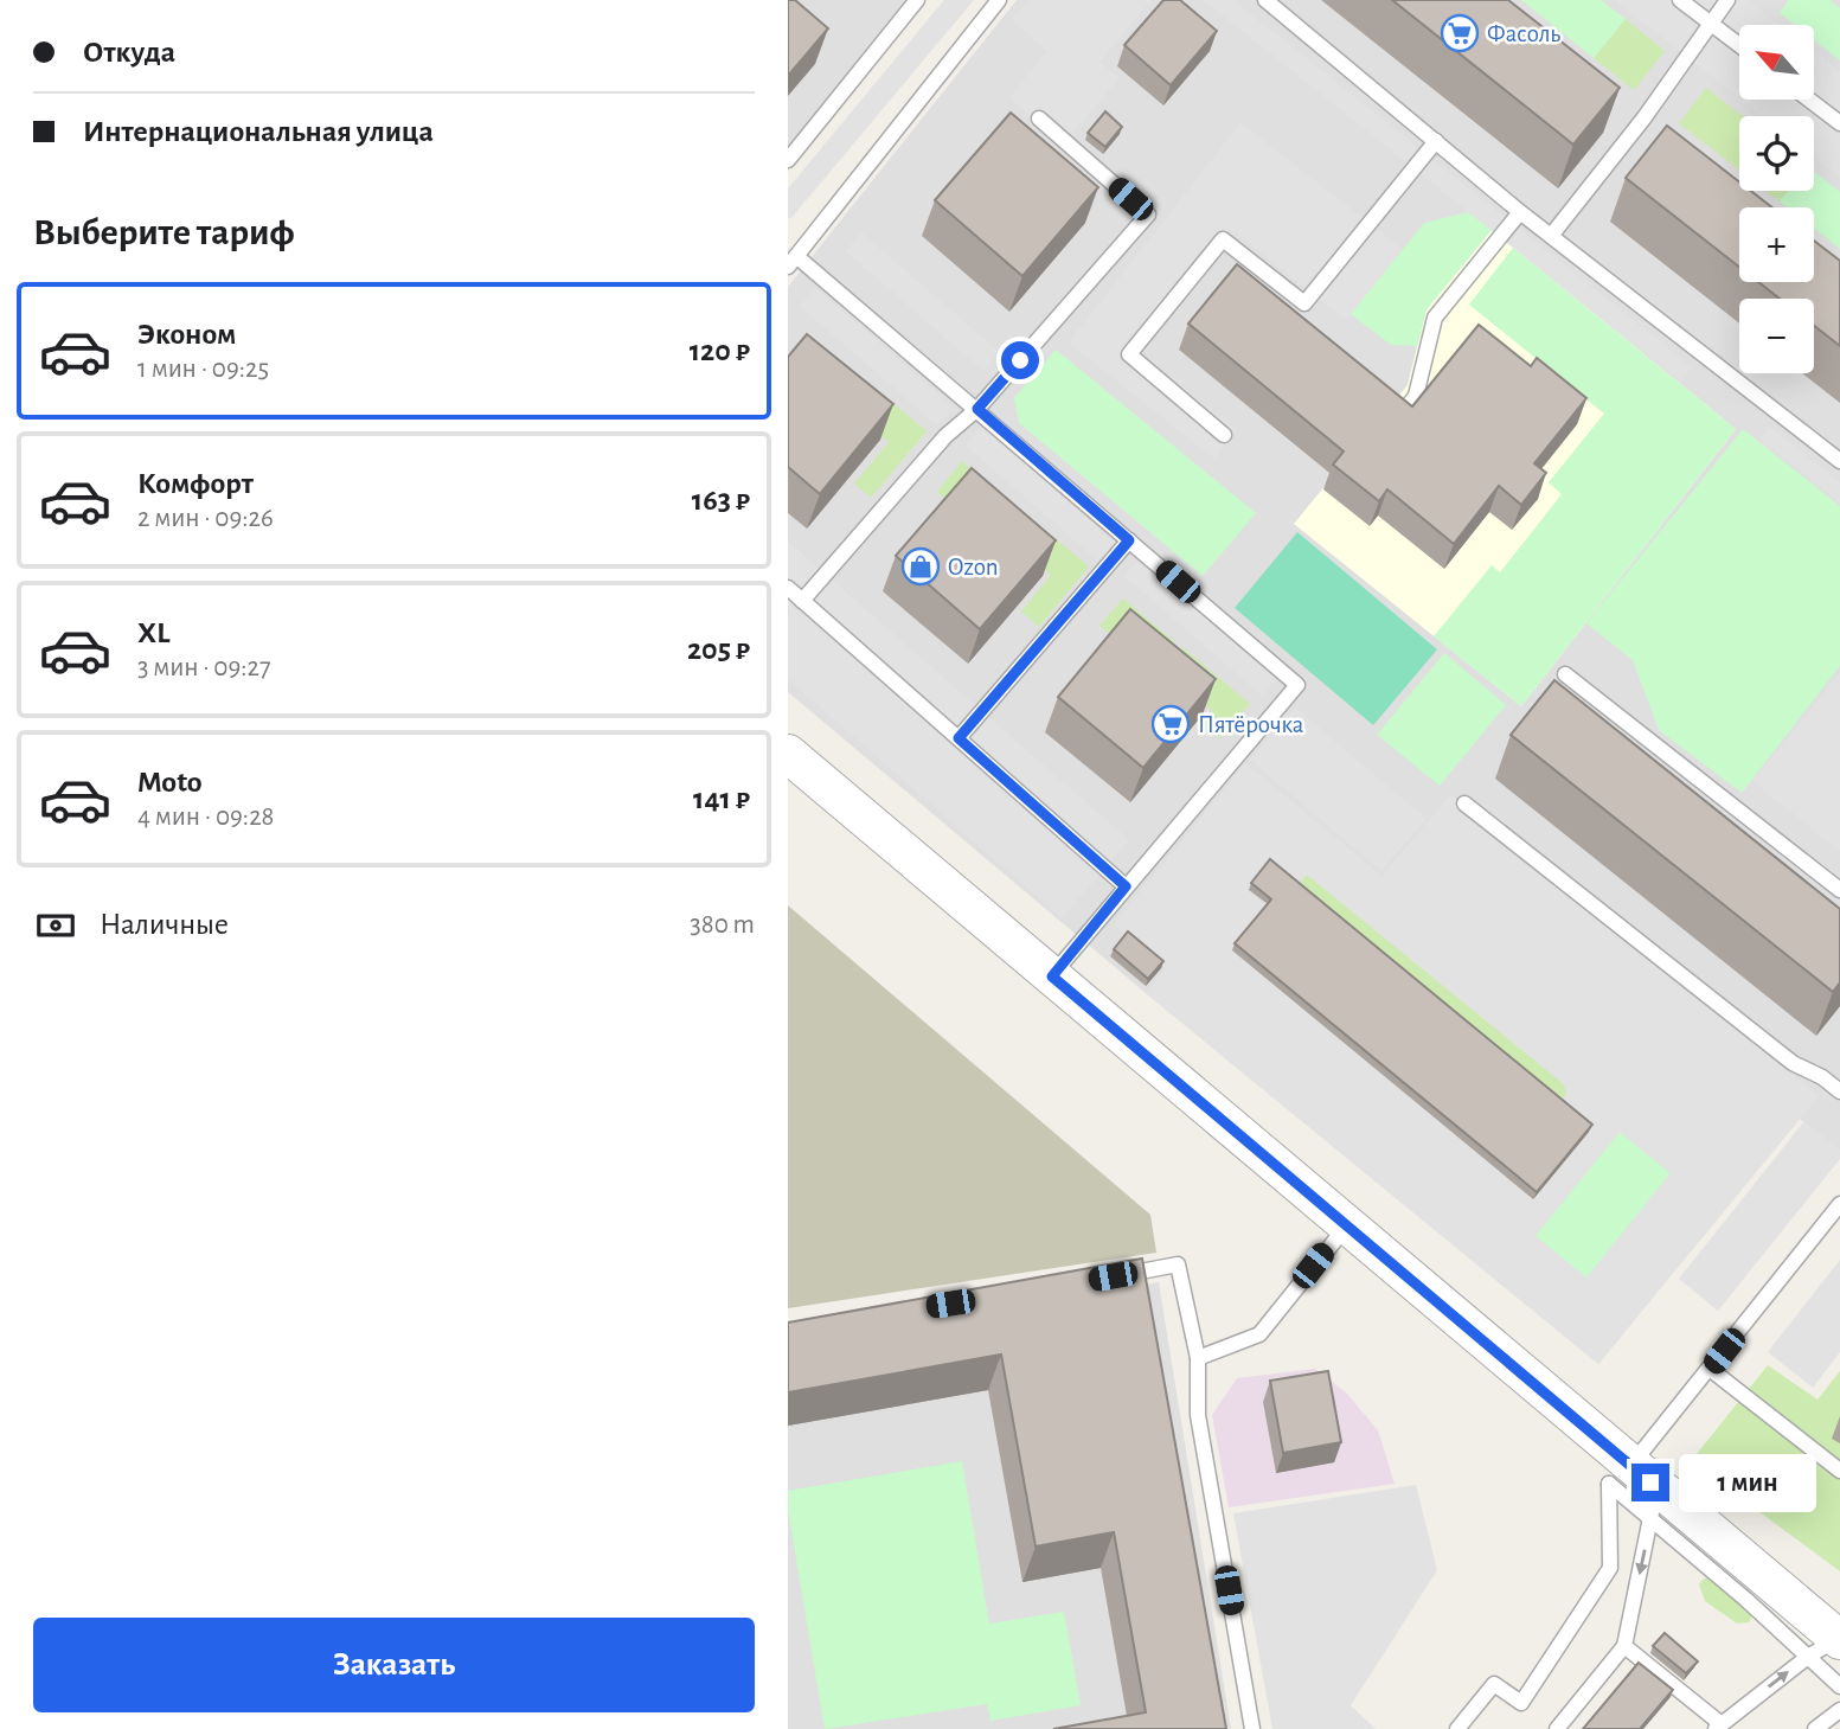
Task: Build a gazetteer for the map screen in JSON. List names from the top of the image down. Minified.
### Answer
{"places":{"supermarket":["Фасоль","Пятёрочка"],"shop":["Ozon"]},"north":"top left","page":{"banner":["Откуда","Интернациональная улица"],"map_buttons":["+","−"],"heading":"Выберите тариф","list":[{"name":"Эконом","note":"1 мин · 09:25","value":"120 ₽"},{"name":"Комфорт","note":"2 мин · 09:26","value":"163 ₽"},{"name":"XL","note":"3 мин · 09:27","value":"205 ₽"},{"name":"Moto","note":"4 мин · 09:28","value":"141 ₽"}],"pay":["Наличные","380 m"],"bubble":"1 мин","buttons":"Заказать"}}
